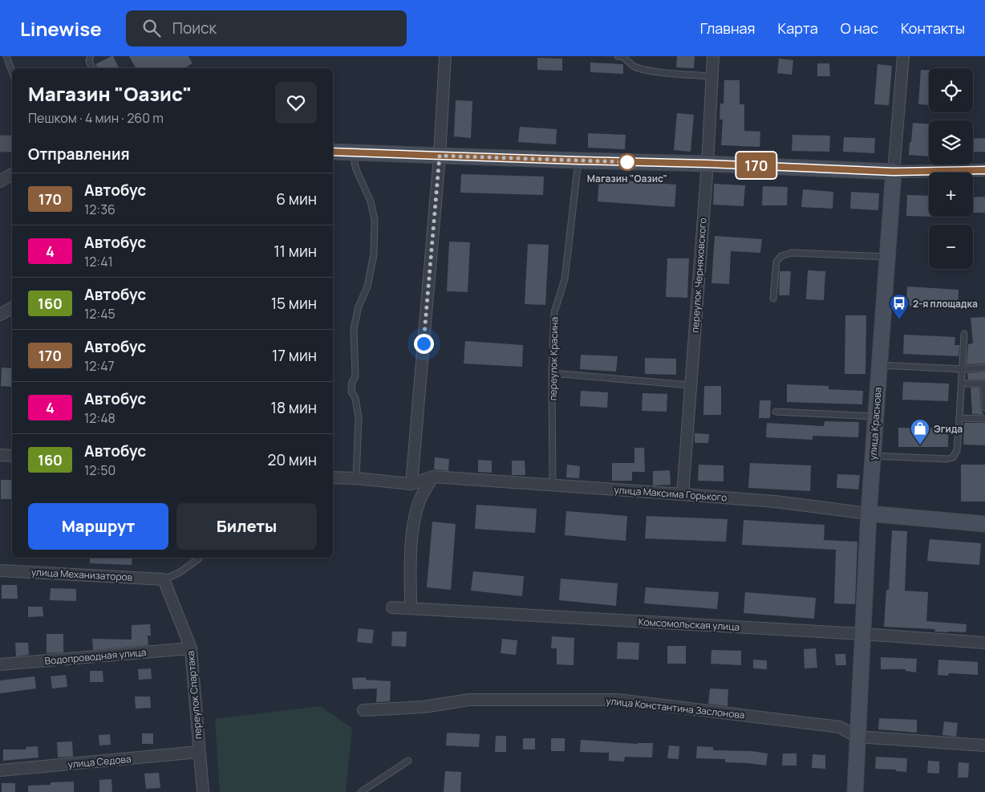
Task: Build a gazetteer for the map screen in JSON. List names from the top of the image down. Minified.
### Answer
{"streets":{"street":["переулок Черняховского","улица Краснова","улица Максима Горького","улица Механизаторов","Комсомольская улица","Водопроводная улица","переулок Спартака","улица Константина Заслонова","улица Седова"],"lane":["переулок Красина"]},"crossings":[["переулок Черняховского","улица Максима Горького"],["переулок Красина","улица Максима Горького"],["улица Краснова","улица Максима Горького"],["улица Краснова","Комсомольская улица"],["улица Краснова","улица Константина Заслонова"],["улица Механизаторов","переулок Спартака"],["Водопроводная улица","переулок Спартака"],["переулок Спартака","улица Седова"]],"places":{"other":["Магазин \"Оазис\""],"bus stop":["2-я площадка"],"shop":["Эгида"]},"lines":["bus line 170"],"page":{"header":"Linewise","search":"Поиск","nav":["Главная","Карта","О нас","Контакты"],"on_map":"170","map_buttons":["+","−"],"heading":[["Магазин \"Оазис\"","Пешком · 4 мин · 260 m"],"Отправления"],"list":[{"mark":"170","name":"Автобус","note":"12:36","value":"6 мин"},{"mark":"4","name":"Автобус","note":"12:41","value":"11 мин"},{"mark":"160","name":"Автобус","note":"12:45","value":"15 мин"},{"mark":"170","name":"Автобус","note":"12:47","value":"17 мин"},{"mark":"4","name":"Автобус","note":"12:48","value":"18 мин"},{"mark":"160","name":"Автобус","note":"12:50","value":"20 мин"}],"buttons":["Маршрут","Билеты"]}}
